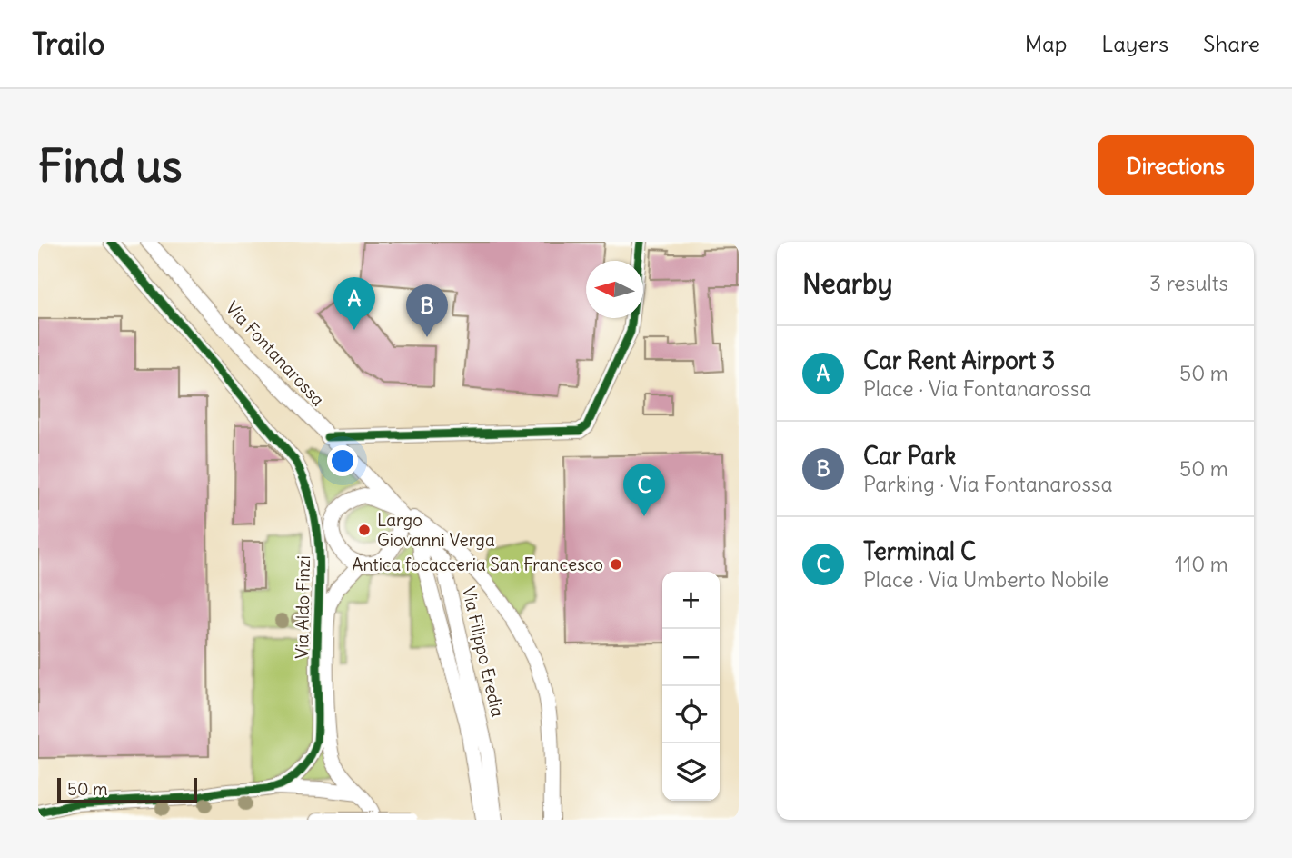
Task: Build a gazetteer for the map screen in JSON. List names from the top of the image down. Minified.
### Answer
{"streets":{"street":["Via Fontanarossa","Via Aldo Finzi","Via Filippo Eredia"]},"crossings":[["Via Fontanarossa","Via Aldo Finzi"],["Via Fontanarossa","Via Filippo Eredia"],["Via Aldo Finzi","Via Filippo Eredia"]],"places":["Largo Giovanni Verga","Antica focacceria San Francesco"],"scale_bar":"50 m","north":"left","page":{"header":"Trailo","nav":["Map","Layers","Share"],"buttons":"Directions","title":"Find us","heading":["Nearby","3 results"],"pins":["A","B","C"],"list":[{"mark":"A","name":"Car Rent Airport 3","note":"Place · Via Fontanarossa","value":"50 m"},{"mark":"B","name":"Car Park","note":"Parking · Via Fontanarossa","value":"50 m"},{"mark":"C","name":"Terminal C","note":"Place · Via Umberto Nobile","value":"110 m"}],"map_buttons":["+","−"],"scale":"50 m"}}
